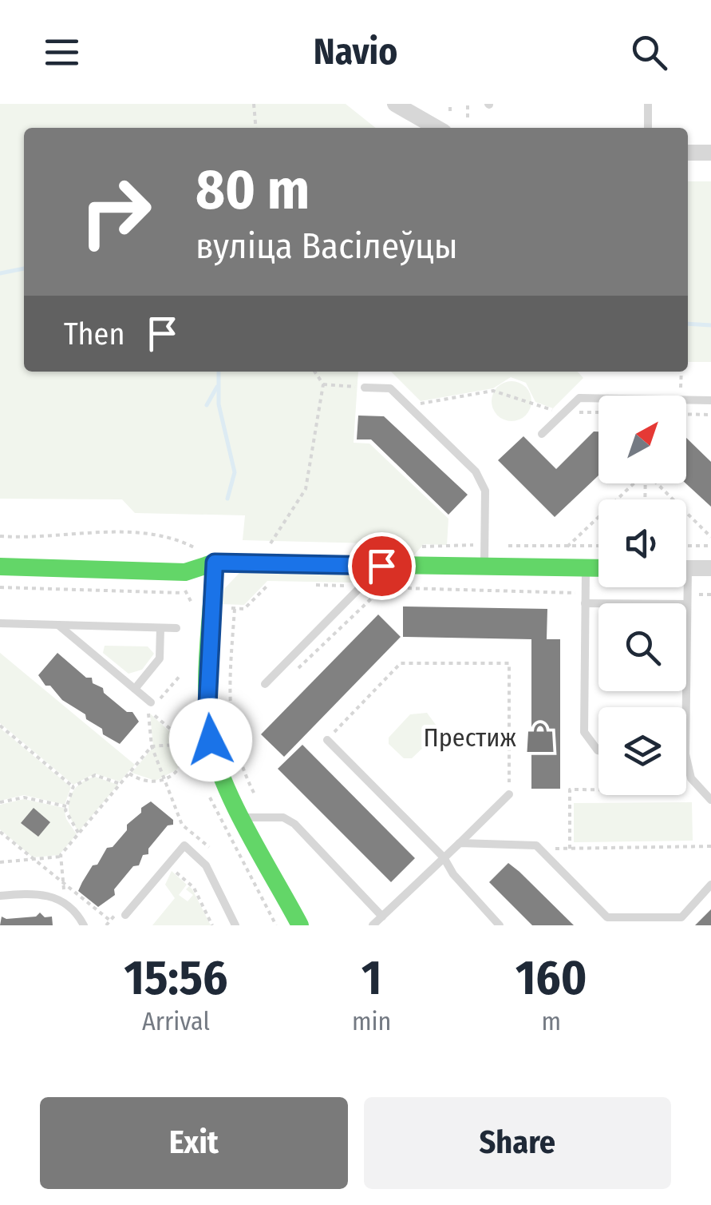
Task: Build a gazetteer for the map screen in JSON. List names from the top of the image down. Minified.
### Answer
{"places":{"shop":["Престиж"]},"north":"top right","page":{"header":"Navio","turn":["80 m","вуліца Васілеўцы"],"then":"Then","eta":["15:56","Arrival","1","min","160","m"],"buttons":["Exit","Share"]}}
